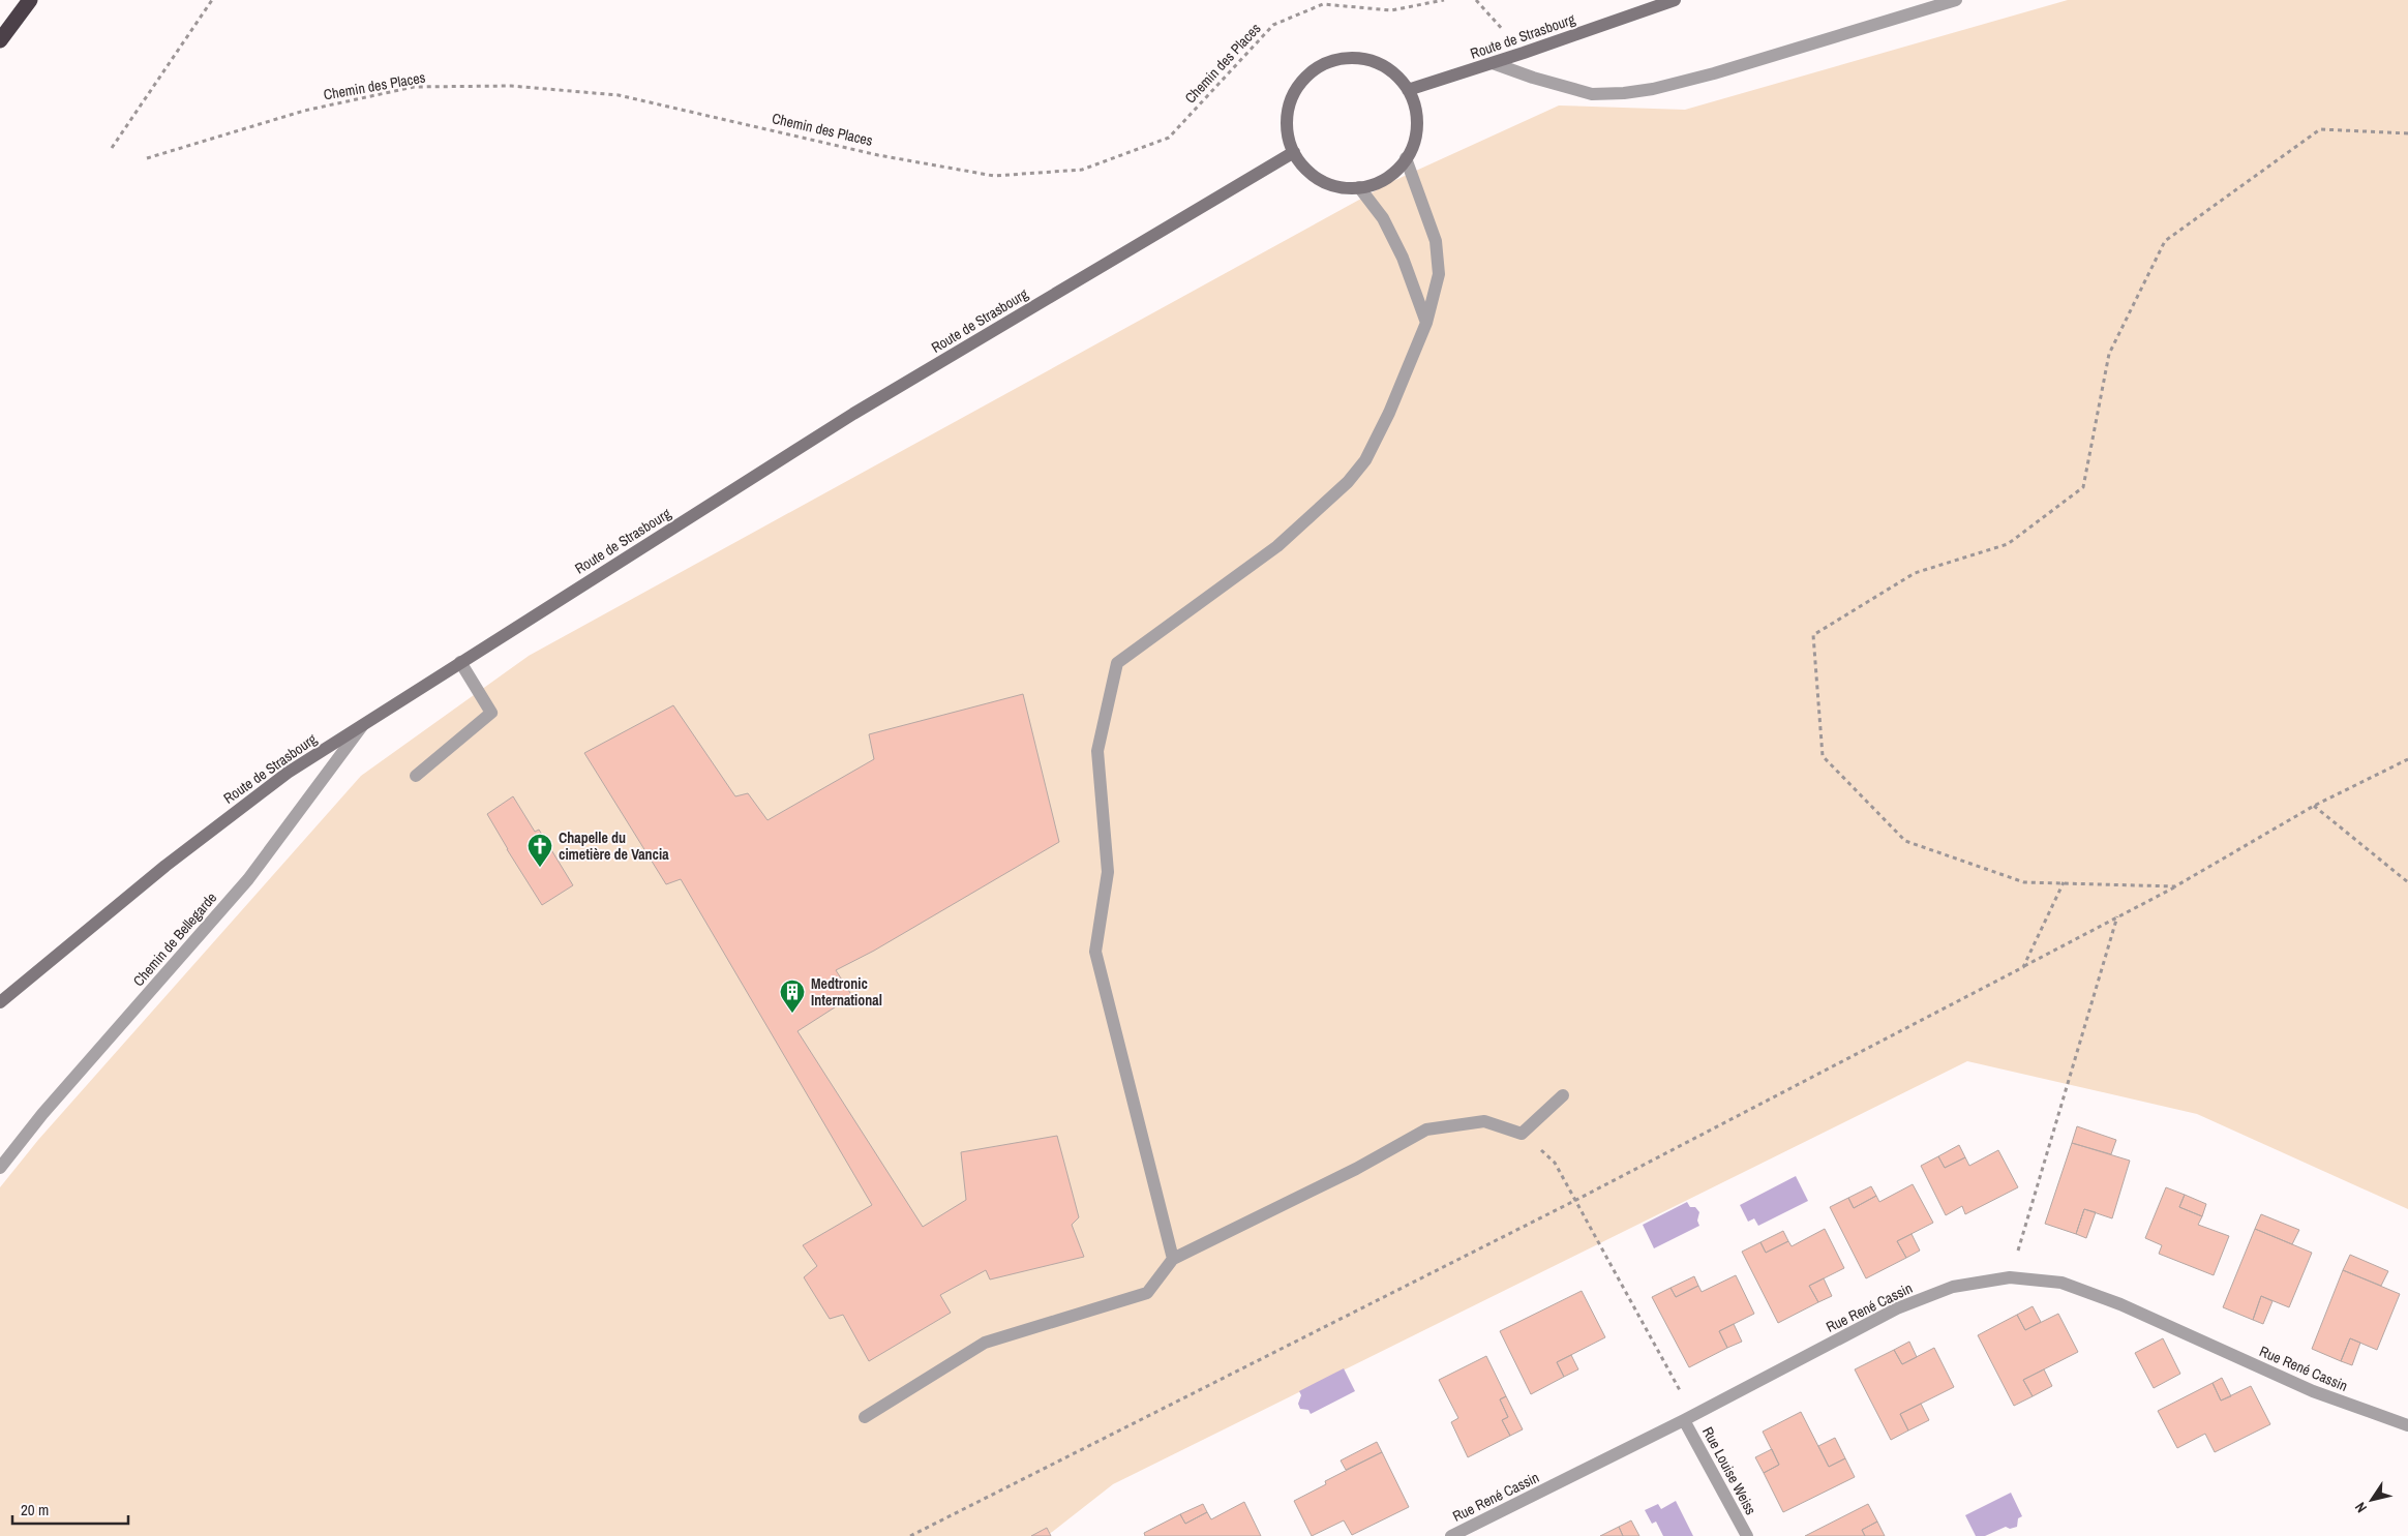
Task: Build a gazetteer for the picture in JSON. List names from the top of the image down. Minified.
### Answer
{"streets":{"main road":["Route de Strasbourg"],"street":["Chemin de Bellegarde","Rue René Cassin","Rue Louise Weiss"],"path":["Chemin des Places"]},"crossings":[["Route de Strasbourg","Chemin de Bellegarde"],["Rue René Cassin","Rue Louise Weiss"]],"places":{"church":["Chapelle du cimetière de Vancia"],"building":["Medtronic International"]},"scale_bar":"20 m","north":"bottom left"}
